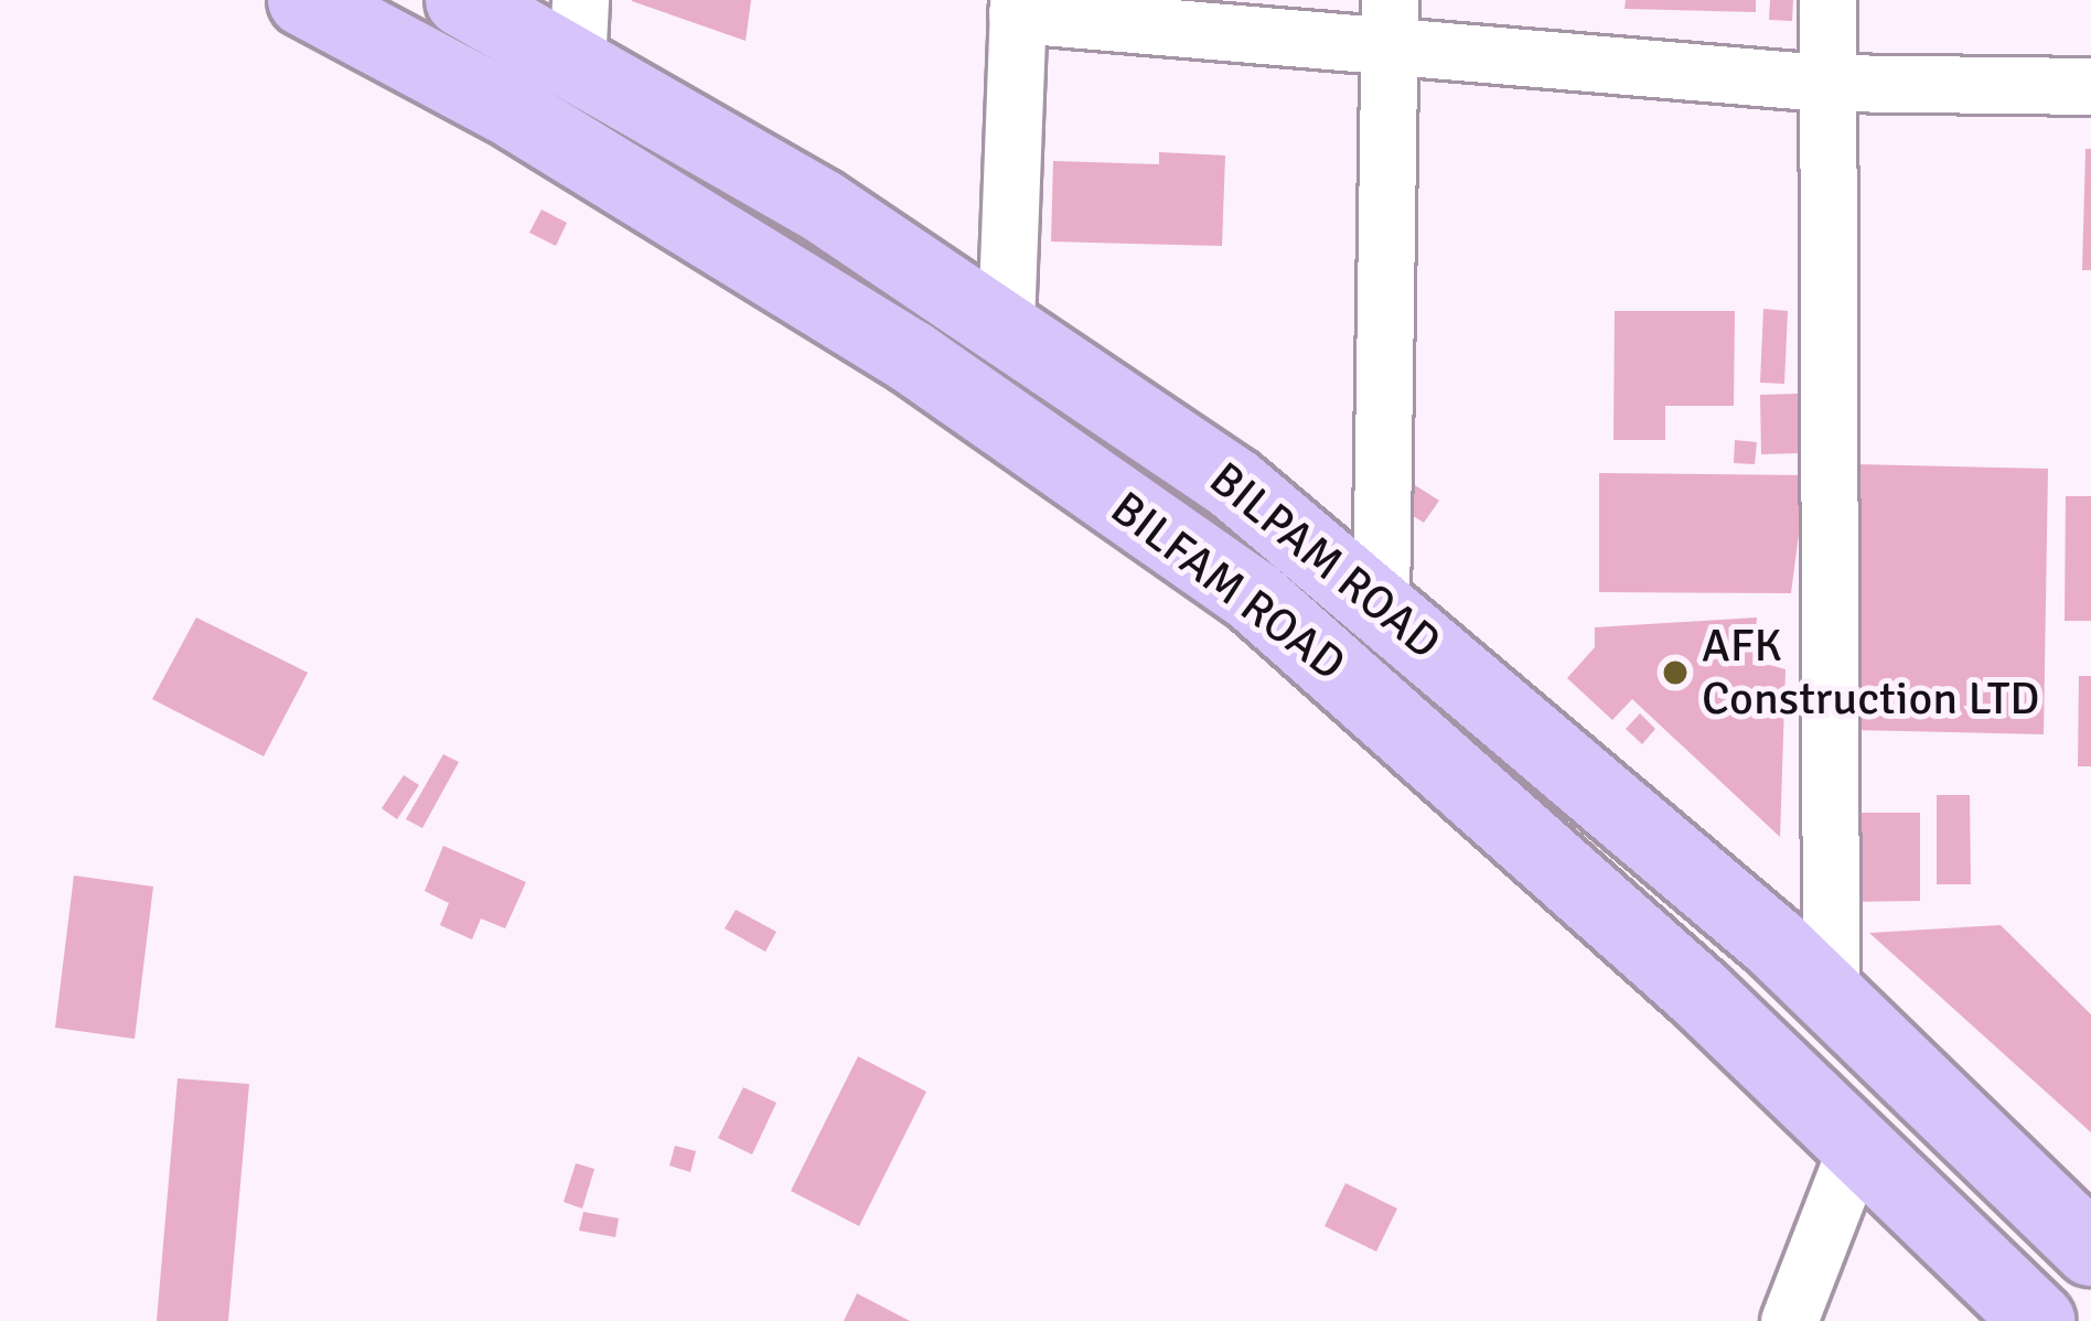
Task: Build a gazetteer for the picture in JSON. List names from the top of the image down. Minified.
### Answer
{"streets":{"main road":["BILPAM ROAD","BILFAM ROAD"]},"places":["AFK Construction LTD"]}
